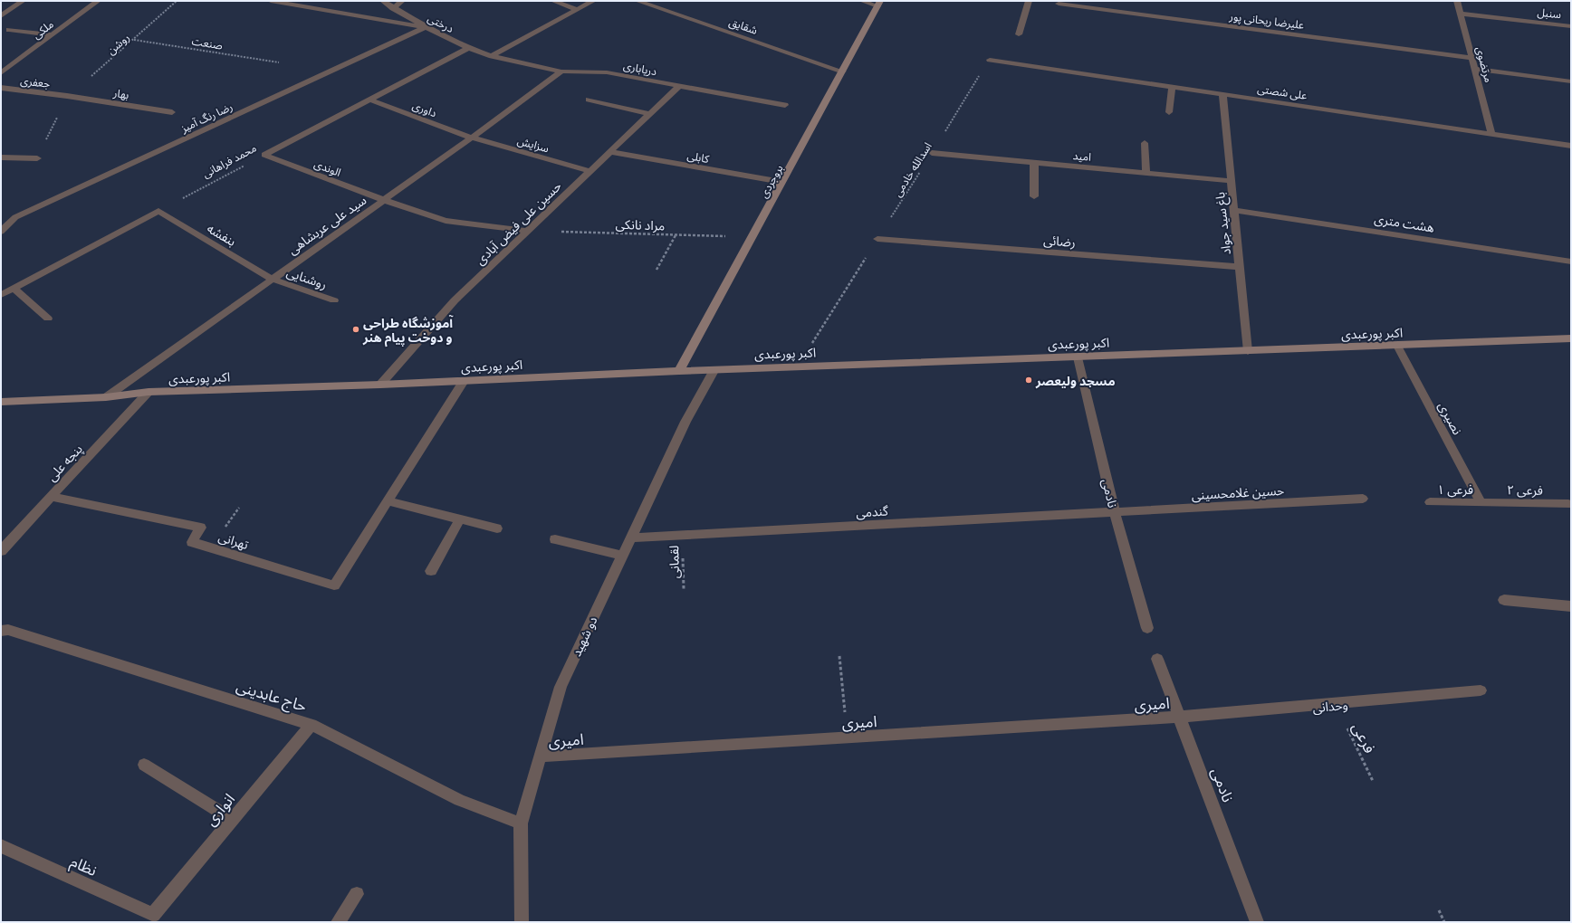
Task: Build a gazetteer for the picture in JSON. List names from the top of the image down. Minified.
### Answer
{"streets":{"main road":["بروجردی","اکبر پورعبدی"],"street":["سنبل","علیرضا ریحانی پور","درختی","شقایق","ملکی","مرتضوی","دریاباری","جعفری","علی شصتی","بهار","داوری","رضا رنگ آمیز","سزایش","امید","کابلی","محمد فراهانی","الوندی","حسین علی فیض آبادی","هشت متری","باغ سید جواد","سید علی عربشاهی","بنفشه","رضائی","روشنایی","نصیری","پنجه علی","فرعی ۱","فرعی ۲","حسین غلامحسینی","نادمی","گندمی","تهرانی","دو شهید","حاج عابدینی","امیری","وحدانی","انواری","نظام"],"path":["صنعت","روشن","اسدالله خادمی","مراد نانکی","لقمانی","فرعی"]},"crossings":[["سنبل","مرتضوی"],["علیرضا ریحانی پور","مرتضوی"],["درختی","دریاباری"],["درختی","رضا رنگ آمیز"],["درختی","محمد فراهانی"],["شقایق","بروجردی"],["صنعت","روشن"],["روشن","جعفری"],["روشن","بهار"],["مرتضوی","علی شصتی"],["دریاباری","حسین علی فیض آبادی"],["دریاباری","سید علی عربشاهی"],["جعفری","بهار"],["علی شصتی","اسدالله خادمی"],["علی شصتی","باغ سید جواد"],["داوری","سزایش"],["داوری","محمد فراهانی"],["داوری","سید علی عربشاهی"],["سزایش","حسین علی فیض آبادی"],["سزایش","سید علی عربشاهی"],["امید","اسدالله خادمی"],["امید","باغ سید جواد"],["کابلی","بروجردی"],["کابلی","حسین علی فیض آبادی"],["محمد فراهانی","الوندی"],["محمد فراهانی","بنفشه"],["الوندی","حسین علی فیض آبادی"],["الوندی","سید علی عربشاهی"],["الوندی","مراد نانکی"],["اسدالله خادمی","رضائی"],["اسدالله خادمی","اکبر پورعبدی"],["بروجردی","مراد نانکی"],["بروجردی","اکبر پورعبدی"],["حسین علی فیض آبادی","مراد نانکی"],["حسین علی فیض آبادی","اکبر پورعبدی"],["هشت متری","باغ سید جواد"],["باغ سید جواد","رضائی"],["باغ سید جواد","اکبر پورعبدی"],["سید علی عربشاهی","بنفشه"],["سید علی عربشاهی","روشنایی"],["سید علی عربشاهی","اکبر پورعبدی"],["بنفشه","روشنایی"],["اکبر پورعبدی","نصیری"],["اکبر پورعبدی","پنجه علی"],["اکبر پورعبدی","نادمی"],["اکبر پورعبدی","تهرانی"],["اکبر پورعبدی","دو شهید"],["نصیری","فرعی ۱"],["نصیری","فرعی ۲"],["پنجه علی","تهرانی"],["فرعی ۱","فرعی ۲"],["حسین غلامحسینی","نادمی"],["حسین غلامحسینی","گندمی"],["نادمی","گندمی"],["نادمی","امیری"],["نادمی","وحدانی"],["گندمی","لقمانی"],["گندمی","دو شهید"],["دو شهید","حاج عابدینی"],["دو شهید","امیری"],["حاج عابدینی","انواری"],["امیری","وحدانی"],["وحدانی","فرعی"],["انواری","نظام"]],"places":["آموزشگاه طراحی و دوخت پیام هنر","مسجد ولیعصر"]}
